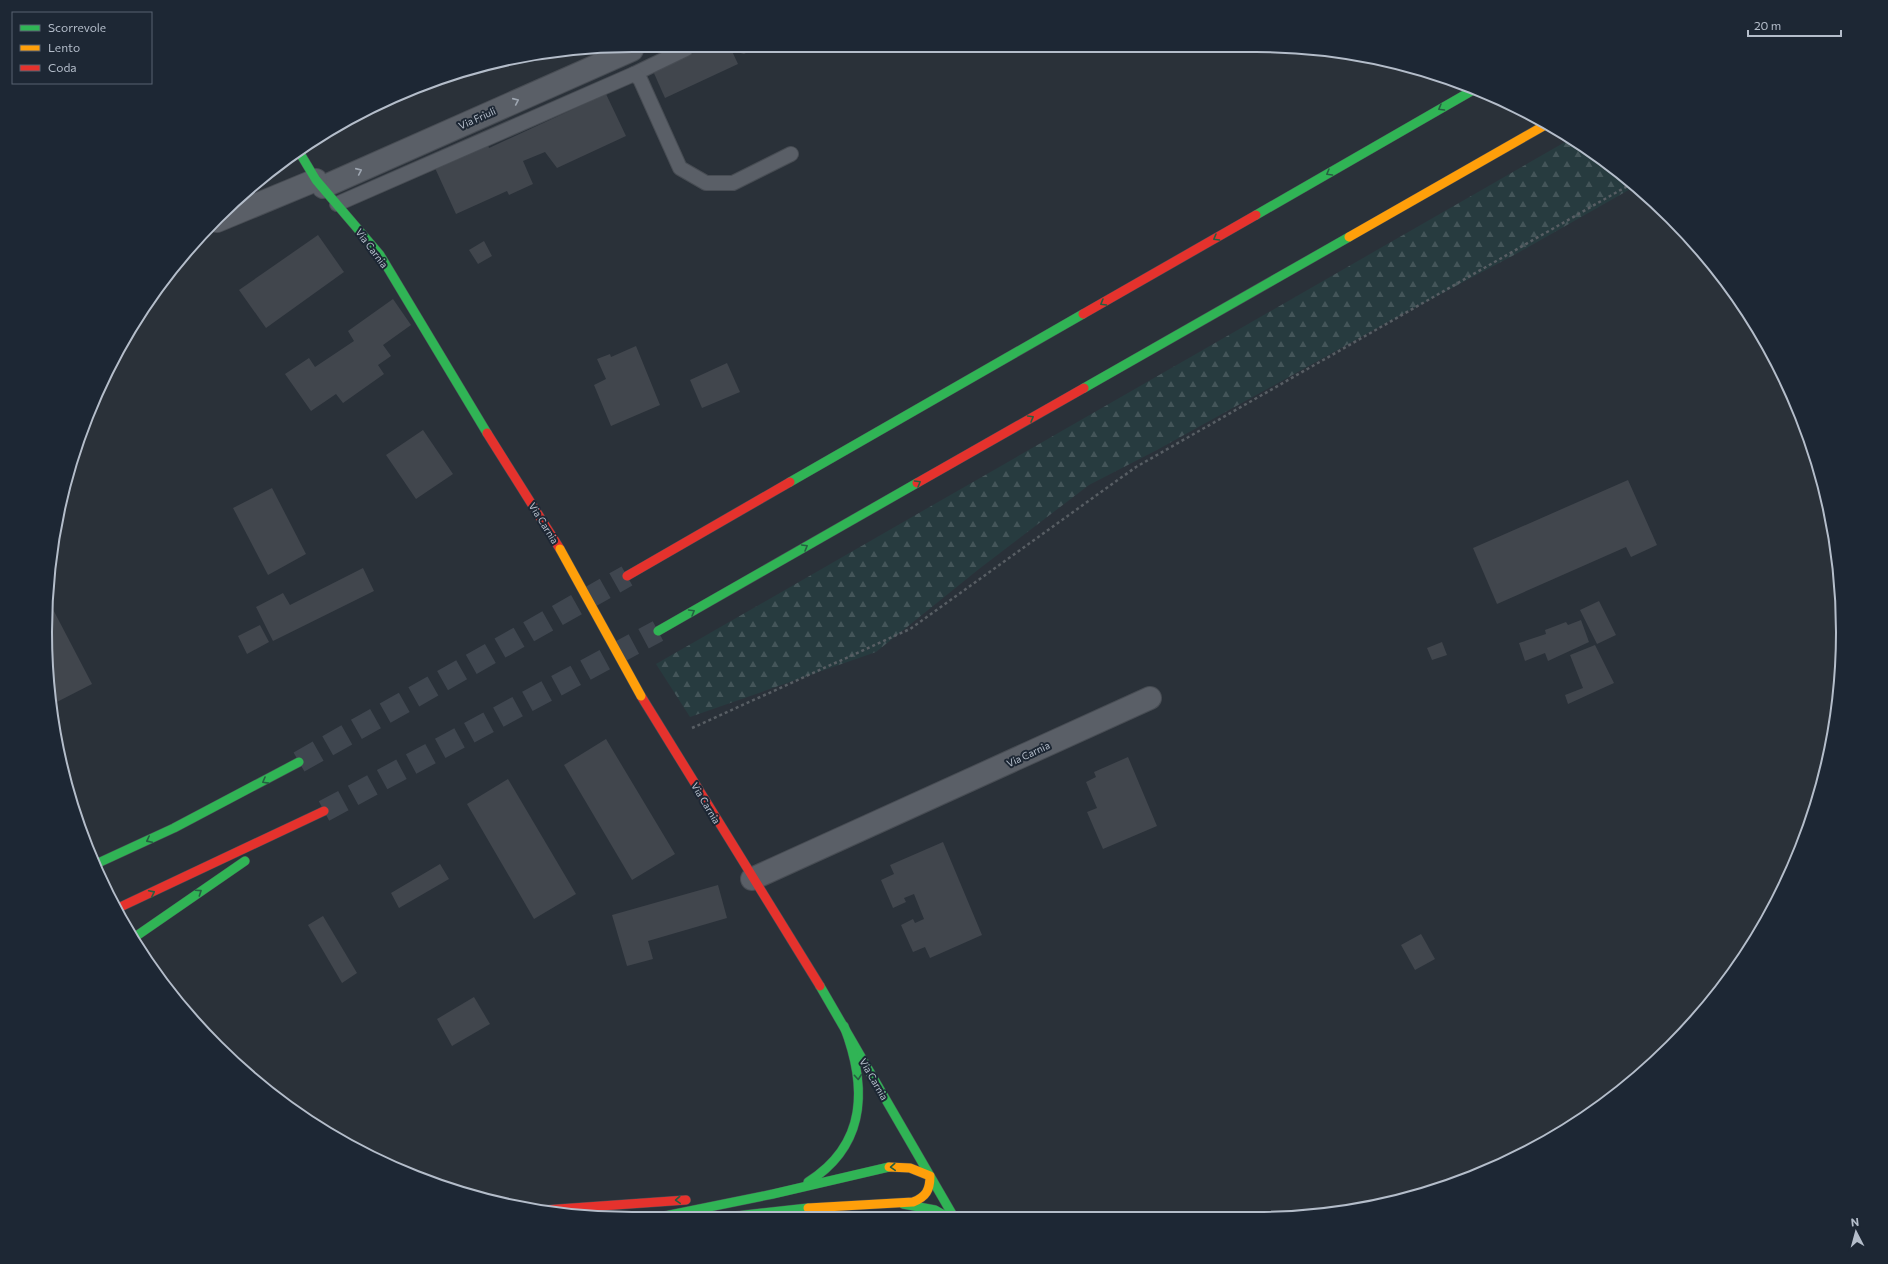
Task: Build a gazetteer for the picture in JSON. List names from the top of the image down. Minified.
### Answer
{"streets":{"main road":["Via Carnia"],"street":["Via Friuli"]},"crossings":[["Via Friuli","Via Carnia"]],"one_way":["Via Friuli"],"legend":["Scorrevole","Lento","Coda"],"scale_bar":"20 m","north":"top"}
